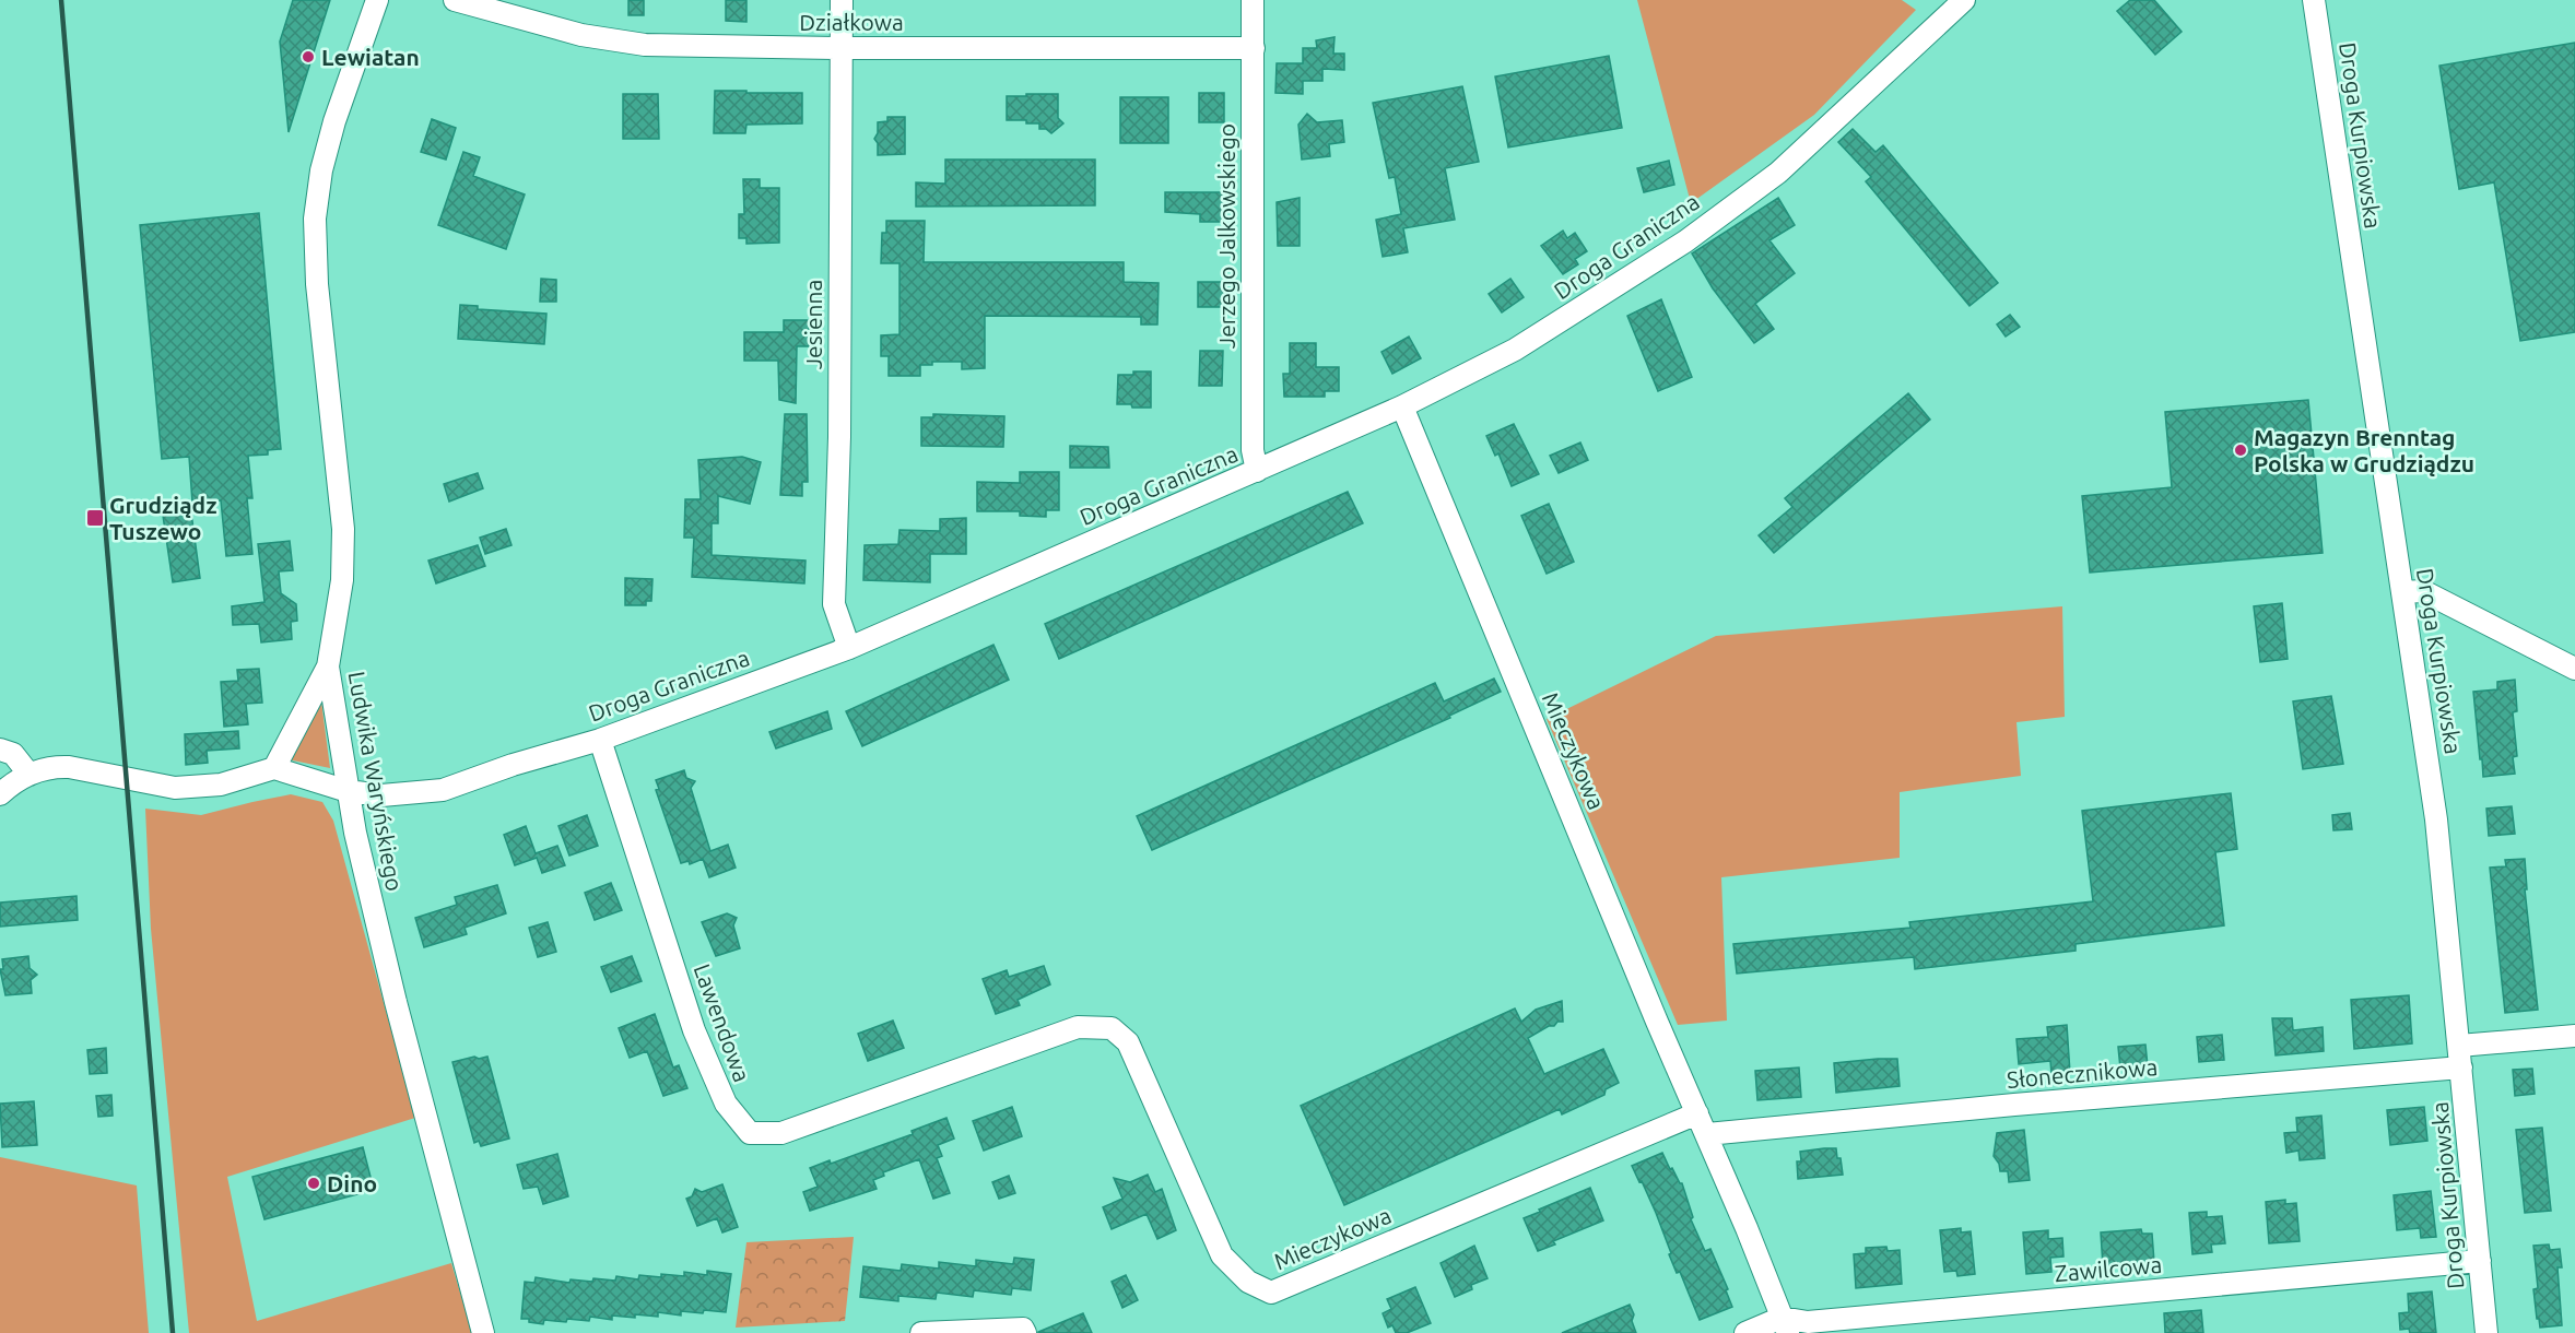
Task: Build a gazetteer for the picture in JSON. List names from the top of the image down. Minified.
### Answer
{"streets":{"street":["Działkowa","Droga Kurpiowska","Jerzego Jalkowskiego","Droga Graniczna","Jesienna","Mieczykowa","Ludwika Waryńskiego","Lawendowa","Słonecznikowa","Zawilcowa"]},"crossings":[["Działkowa","Jerzego Jalkowskiego"],["Działkowa","Jesienna"],["Droga Kurpiowska","Słonecznikowa"],["Droga Kurpiowska","Zawilcowa"],["Jerzego Jalkowskiego","Droga Graniczna"],["Droga Graniczna","Jesienna"],["Droga Graniczna","Mieczykowa"],["Droga Graniczna","Ludwika Waryńskiego"],["Droga Graniczna","Lawendowa"],["Mieczykowa","Lawendowa"],["Mieczykowa","Słonecznikowa"],["Mieczykowa","Zawilcowa"]],"places":{"other":["Lewiatan","Magazyn Brenntag Polska w Grudziądzu","Dino"],"transit":["Grudziądz Tuszewo"]}}
